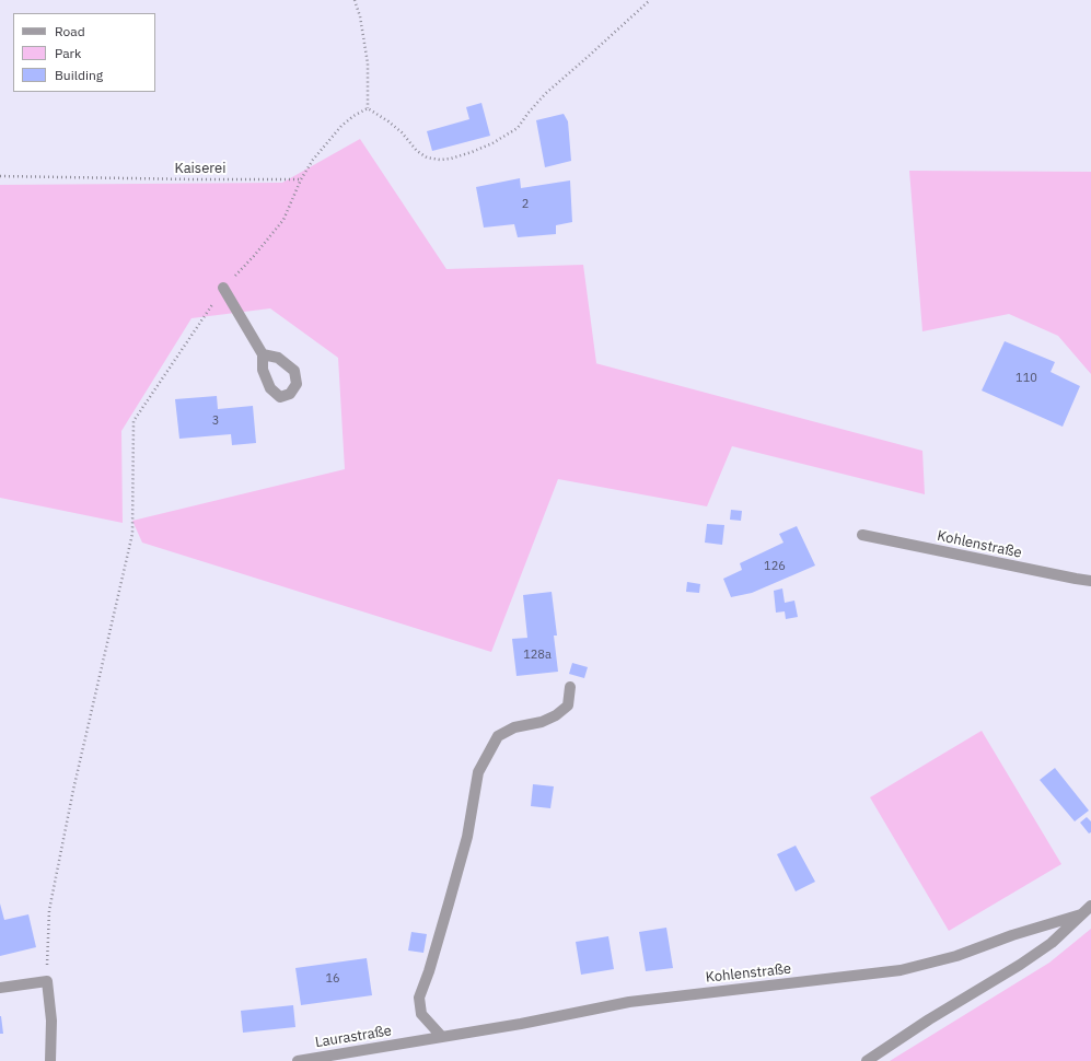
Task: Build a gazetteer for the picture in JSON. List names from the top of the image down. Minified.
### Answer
{"streets":{"street":["Kohlenstraße","Laurastraße"],"path":["Kaiserei"]},"crossings":[["Kohlenstraße","Laurastraße"]],"house_numbers":["2","110","3","126","128a","16"],"legend":["Road","Park","Building"]}
